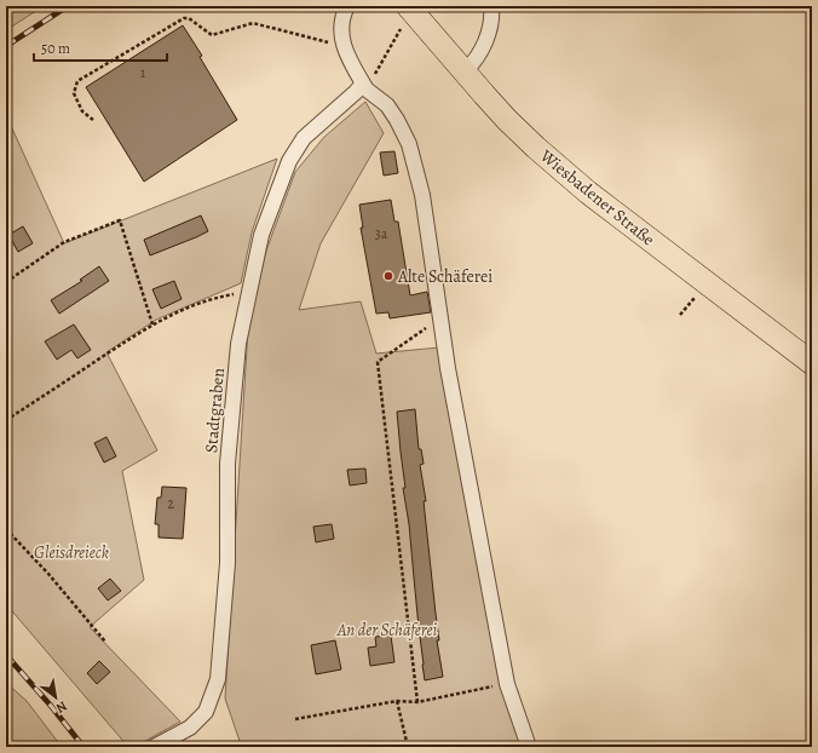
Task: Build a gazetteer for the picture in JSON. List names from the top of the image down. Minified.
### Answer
{"streets":{"main road":["Wiesbadener Straße"],"street":["Stadtgraben"]},"parks":["Gleisdreieck","An der Schäferei"],"places":["Alte Schäferei"],"house_numbers":["1","3a","2"],"scale_bar":"50 m","north":"bottom right"}
